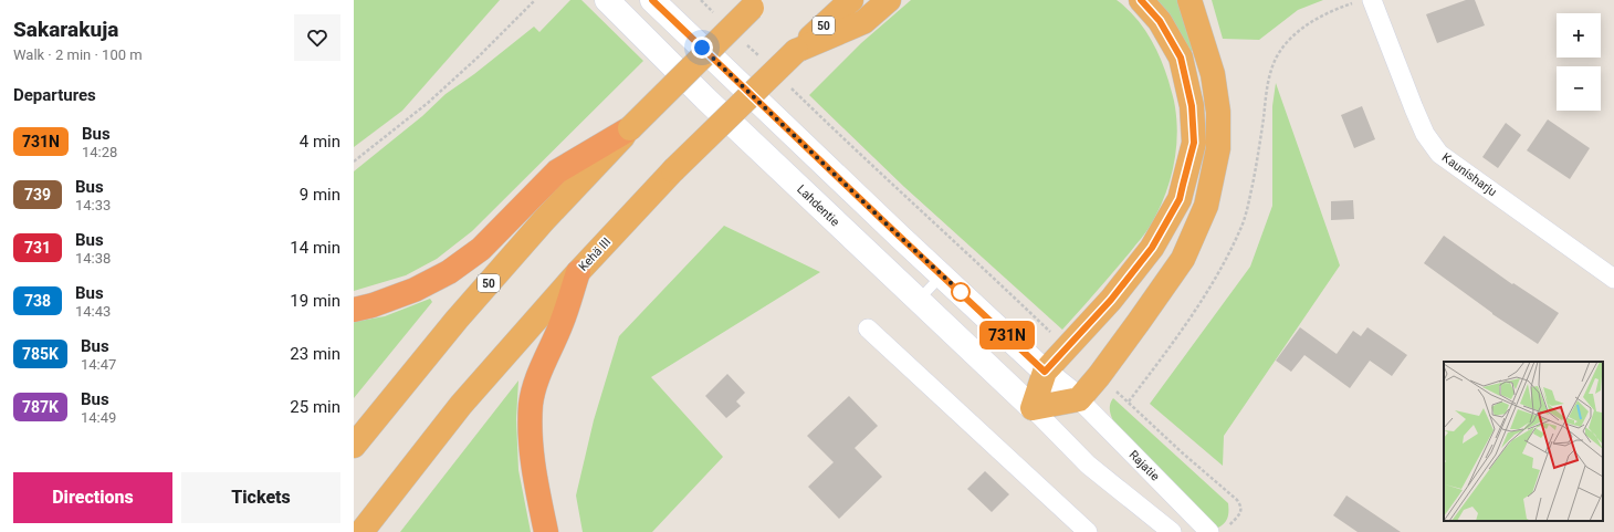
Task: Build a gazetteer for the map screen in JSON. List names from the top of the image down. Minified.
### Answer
{"streets":{"highway":["50","Kehä III"],"main road":["Lahdentie"],"street":["Kaunisharju","Rajatie"]},"lines":["bus line 731N"],"page":{"heading":[["Sakarakuja","Walk · 2 min · 100 m"],"Departures"],"on_map":"731N","map_buttons":["+","−"],"list":[{"mark":"731N","name":"Bus","note":"14:28","value":"4 min"},{"mark":"739","name":"Bus","note":"14:33","value":"9 min"},{"mark":"731","name":"Bus","note":"14:38","value":"14 min"},{"mark":"738","name":"Bus","note":"14:43","value":"19 min"},{"mark":"785K","name":"Bus","note":"14:47","value":"23 min"},{"mark":"787K","name":"Bus","note":"14:49","value":"25 min"}],"buttons":["Directions","Tickets"]}}
